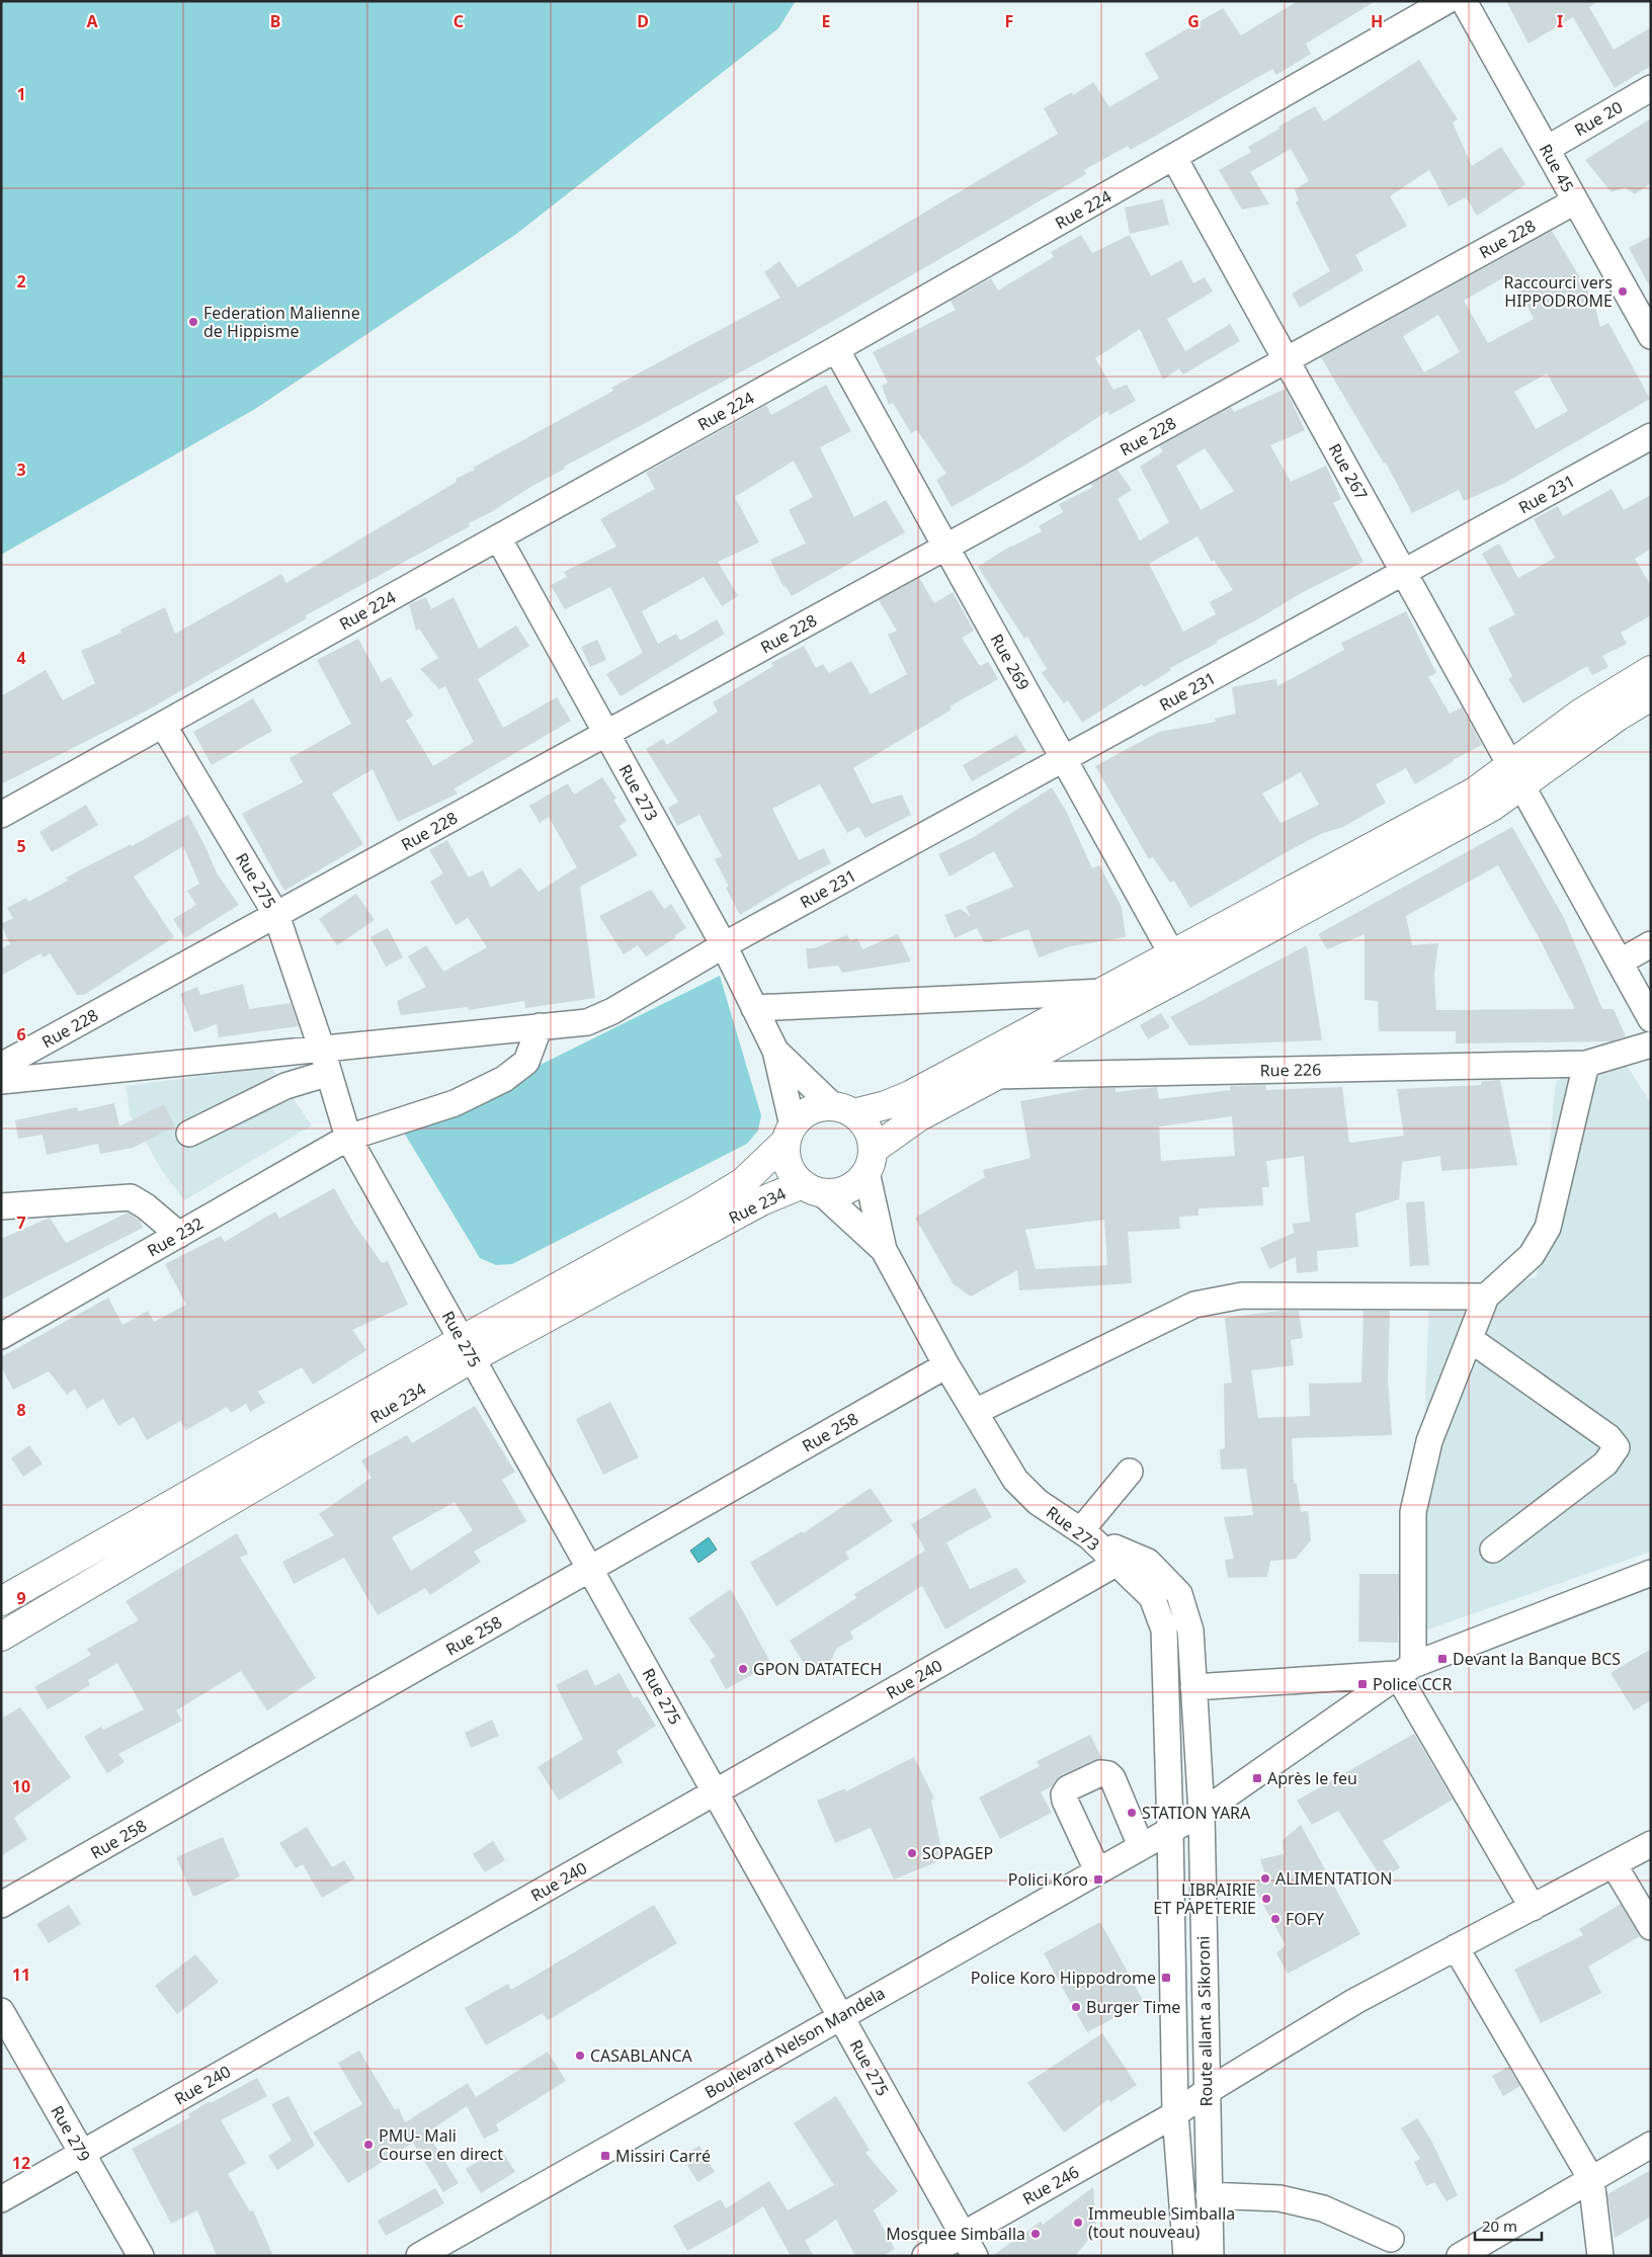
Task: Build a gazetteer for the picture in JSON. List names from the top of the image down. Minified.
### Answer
{"streets":{"main road":["Rue 234"],"street":["Rue 20","Rue 45","Rue 224","Rue 228","Rue 267","Rue 231","Rue 269","Rue 273","Rue 275","Rue 226","Rue 232","Rue 258","Rue 240","Route allant a Sikoroni","Boulevard Nelson Mandela","Rue 279","Rue 246"]},"crossings":[["Rue 20","Rue 45"],["Rue 45","Rue 228"],["Rue 224","Rue 267"],["Rue 224","Rue 269"],["Rue 224","Rue 273"],["Rue 224","Rue 275"],["Rue 228","Rue 267"],["Rue 228","Rue 269"],["Rue 228","Rue 273"],["Rue 228","Rue 275"],["Rue 267","Rue 231"],["Rue 231","Rue 269"],["Rue 231","Rue 273"],["Rue 231","Rue 275"],["Rue 231","Rue 232"],["Rue 273","Rue 234"],["Rue 273","Rue 258"],["Rue 273","Route allant a Sikoroni"],["Rue 275","Rue 234"],["Rue 275","Rue 232"],["Rue 275","Rue 258"],["Rue 275","Rue 240"],["Rue 275","Boulevard Nelson Mandela"],["Rue 275","Rue 246"],["Rue 240","Route allant a Sikoroni"],["Rue 240","Rue 279"],["Route allant a Sikoroni","Boulevard Nelson Mandela"],["Route allant a Sikoroni","Rue 246"]],"places":{"other":["Raccourci vers HIPPODROME","Federation Malienne de Hippisme","GPON DATATECH","STATION YARA","SOPAGEP","ALIMENTATION","LIBRAIRIE ET PAPETERIE","FOFY","Burger Time","CASABLANCA","PMU- Mali Course en direct","Immeuble Simballa (tout nouveau)","Mosquee Simballa"],"transit":["Devant la Banque BCS","Police CCR","Après le feu","Polici Koro","Police Koro Hippodrome","Missiri Carré"]},"scale_bar":"20 m","grid":{"columns":["A","B","C","D","E","F","G","H","I"],"rows":["1","2","3","4","5","6","7","8","9","10","11","12"]}}
